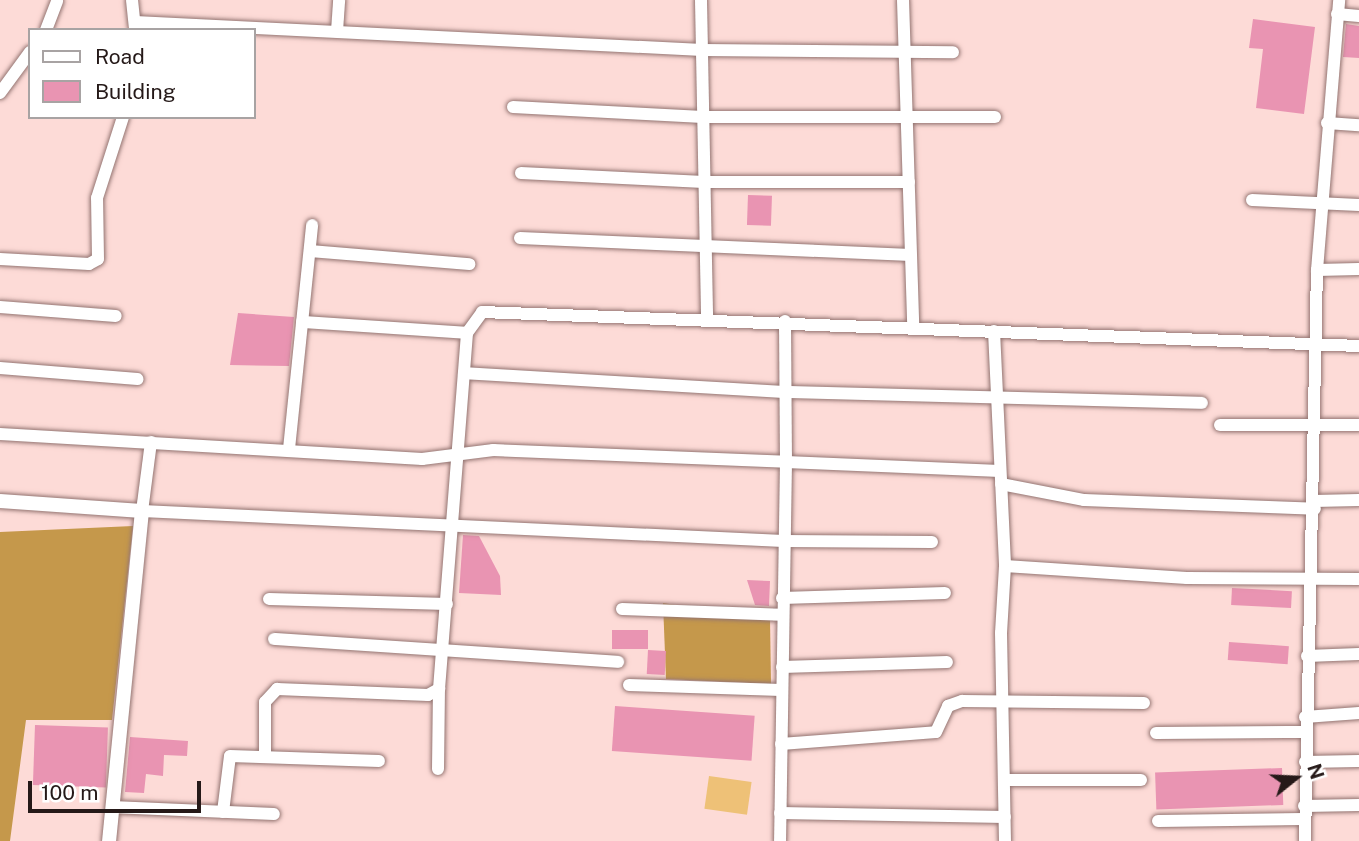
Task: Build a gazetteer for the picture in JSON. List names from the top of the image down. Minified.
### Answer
{"legend":["Road","Building"],"scale_bar":"100 m","north":"right"}
